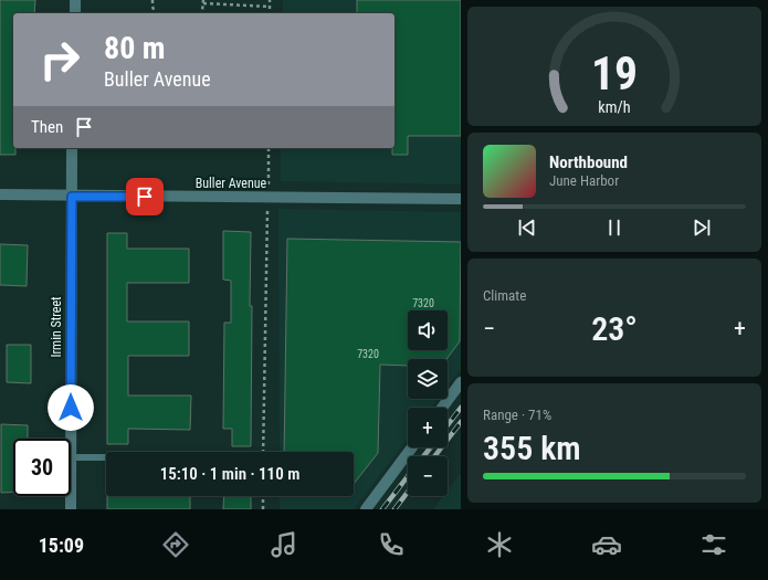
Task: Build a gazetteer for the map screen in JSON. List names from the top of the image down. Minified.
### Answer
{"streets":{"street":["Buller Avenue","Irmin Street"]},"crossings":[["Buller Avenue","Irmin Street"]],"house_numbers":["7320","7320"],"page":{"turn":["80 m","Buller Avenue"],"then":"Then","song":["Northbound","June Harbor"],"tile":["Climate",["Range · 71%","355 km"]],"map_buttons":["+","−"],"heat":["−","23°","+"],"limit":"30","trip":"15:10 · 1 min · 110 m","tabs":"15:09","gauge":["19","km/h"]}}
